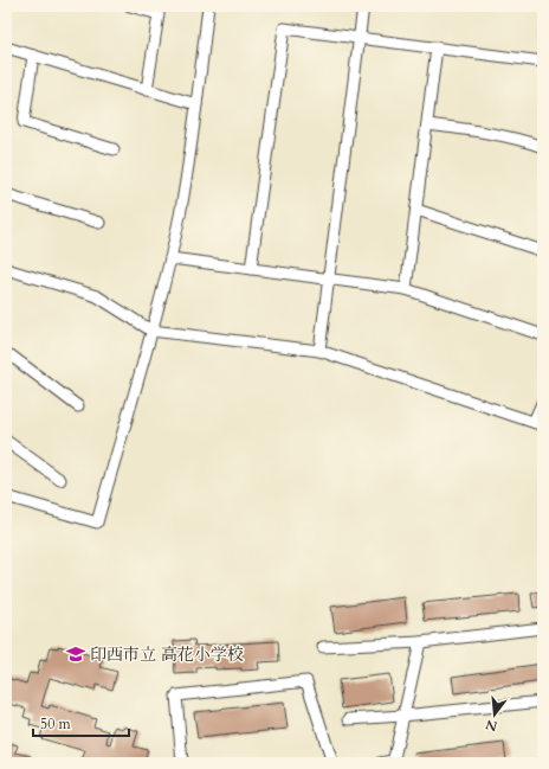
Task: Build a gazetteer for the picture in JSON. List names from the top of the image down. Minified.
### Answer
{"places":{"school or university":["印西市立 高花小学校"]},"scale_bar":"50 m","north":"bottom"}
